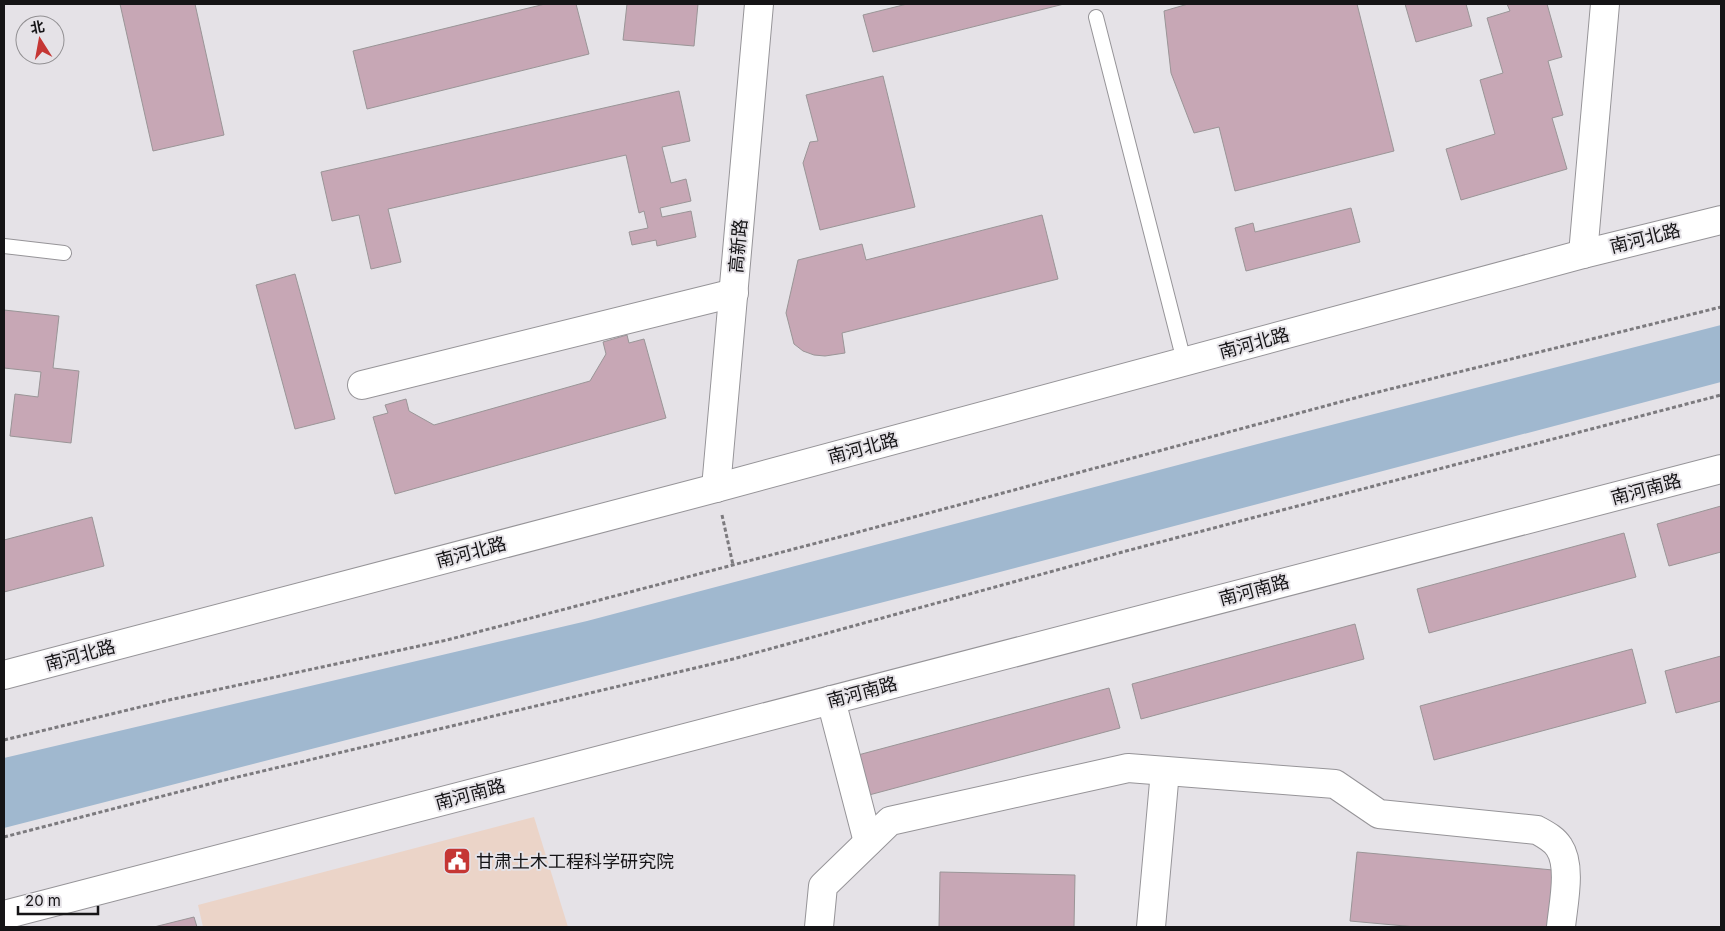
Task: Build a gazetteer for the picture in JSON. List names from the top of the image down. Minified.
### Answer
{"streets":{"street":["南河北路","高新路","南河南路"]},"crossings":[["南河北路","高新路"]],"places":{"public building":["甘肃土木工程科学研究院"]},"scale_bar":"20 m","north":"top"}
